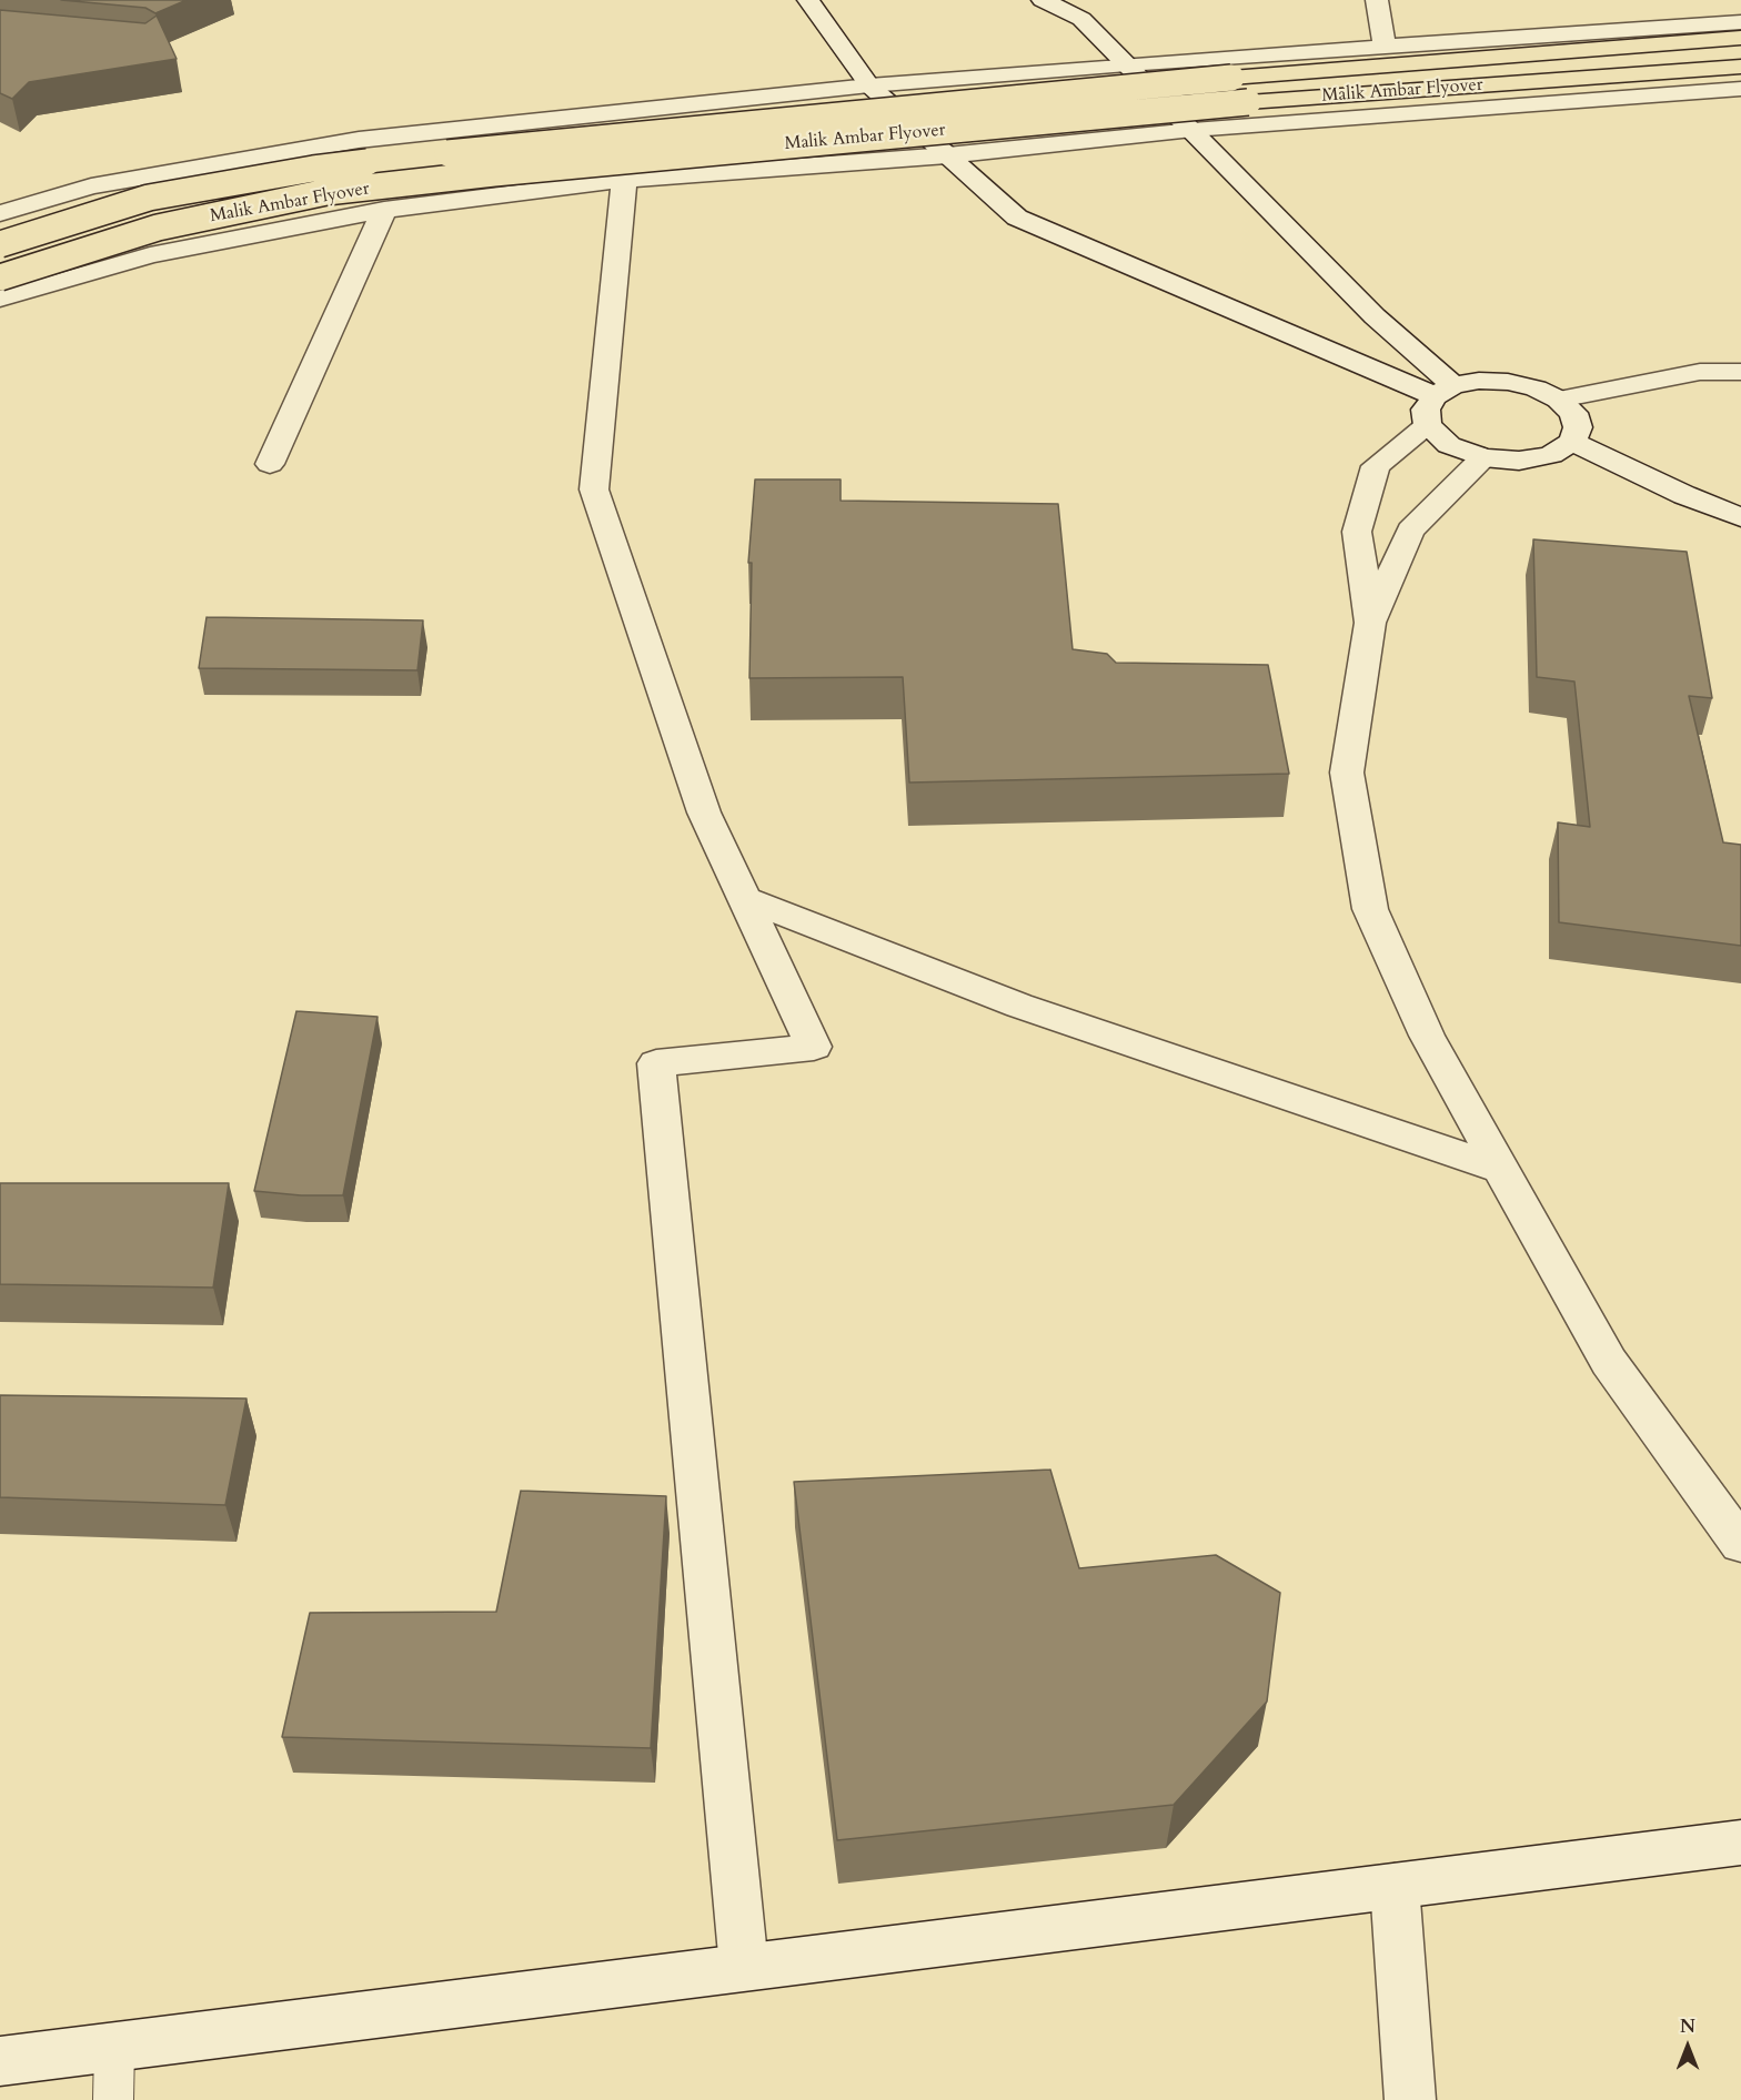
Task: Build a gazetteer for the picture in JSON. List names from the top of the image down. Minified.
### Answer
{"streets":{"main road":["Malik Ambar Flyover"]},"north":"top"}
